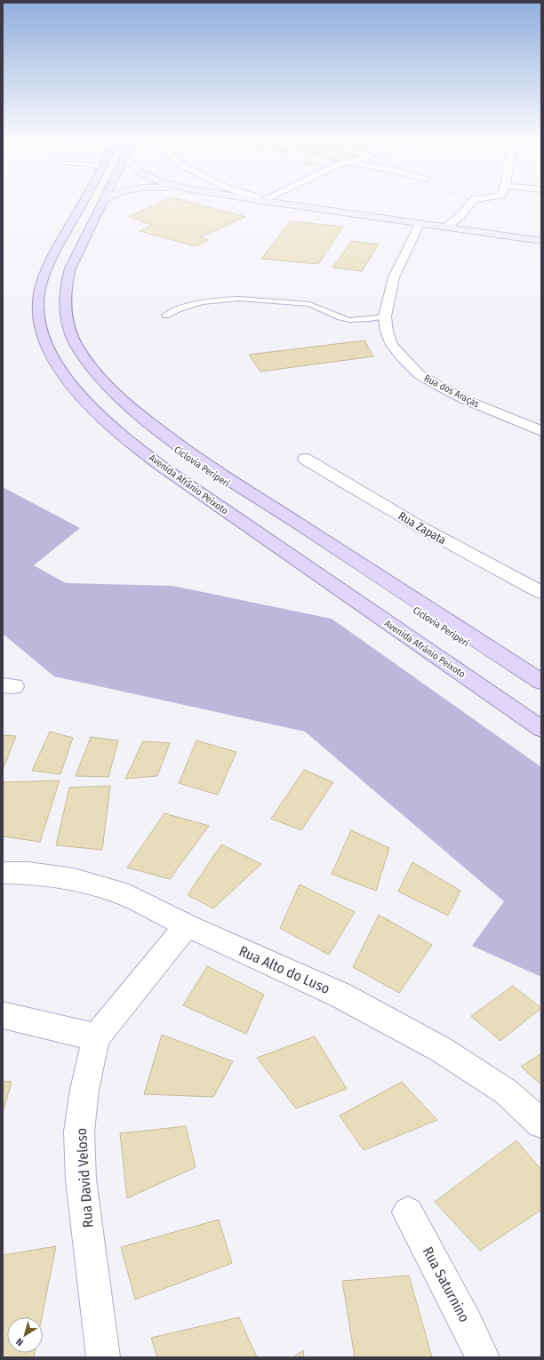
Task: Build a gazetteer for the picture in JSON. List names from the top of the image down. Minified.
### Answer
{"streets":{"main road":["Avenida Afrânio Peixoto"],"street":["Rua dos Araçás","Rua Zapata","Rua Alto do Luso","Rua David Veloso","Rua Saturnino"]},"crossings":[["Rua Alto do Luso","Rua David Veloso"]],"north":"bottom left"}
